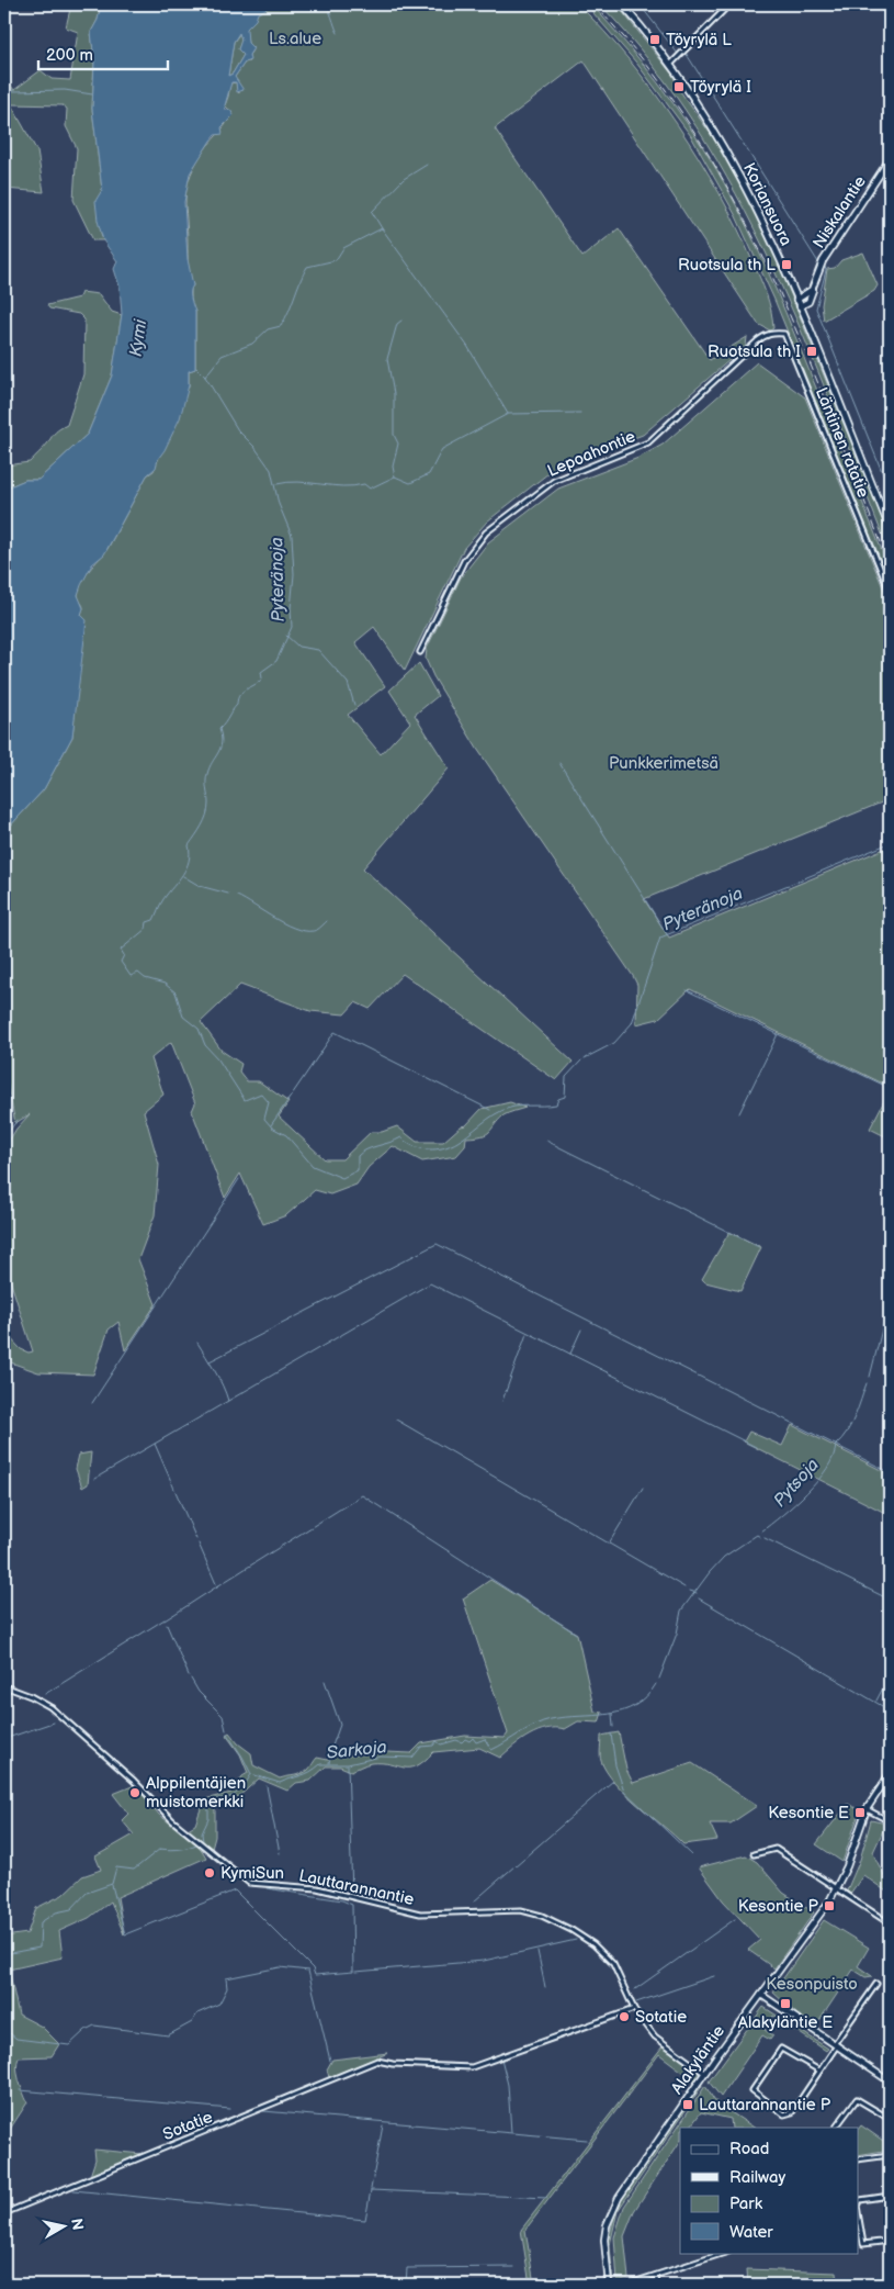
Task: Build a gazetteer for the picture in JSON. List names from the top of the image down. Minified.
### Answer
{"streets":{"street":["Koriansuora","Niskalantie","Läntinen ratatie","Lepoahontie","Lauttarannantie","Alakyläntie","Sotatie"]},"crossings":[["Koriansuora","Niskalantie"],["Läntinen ratatie","Lepoahontie"],["Lauttarannantie","Alakyläntie"],["Lauttarannantie","Sotatie"]],"water":["Kymi","Pyteränoja","Pytsoja","Sarkoja"],"parks":["Ls.alue","Punkkerimetsä","Kesonpuisto"],"places":{"transit":["Töyrylä L","Töyrylä I","Ruotsula th L","Ruotsula th I","Kesontie E","Kesontie P","Alakyläntie E","Lauttarannantie P"],"other":["Alppilentäjien muistomerkki","KymiSun","Sotatie"]},"legend":["Road","Railway","Park","Water"],"scale_bar":"200 m","north":"right"}
